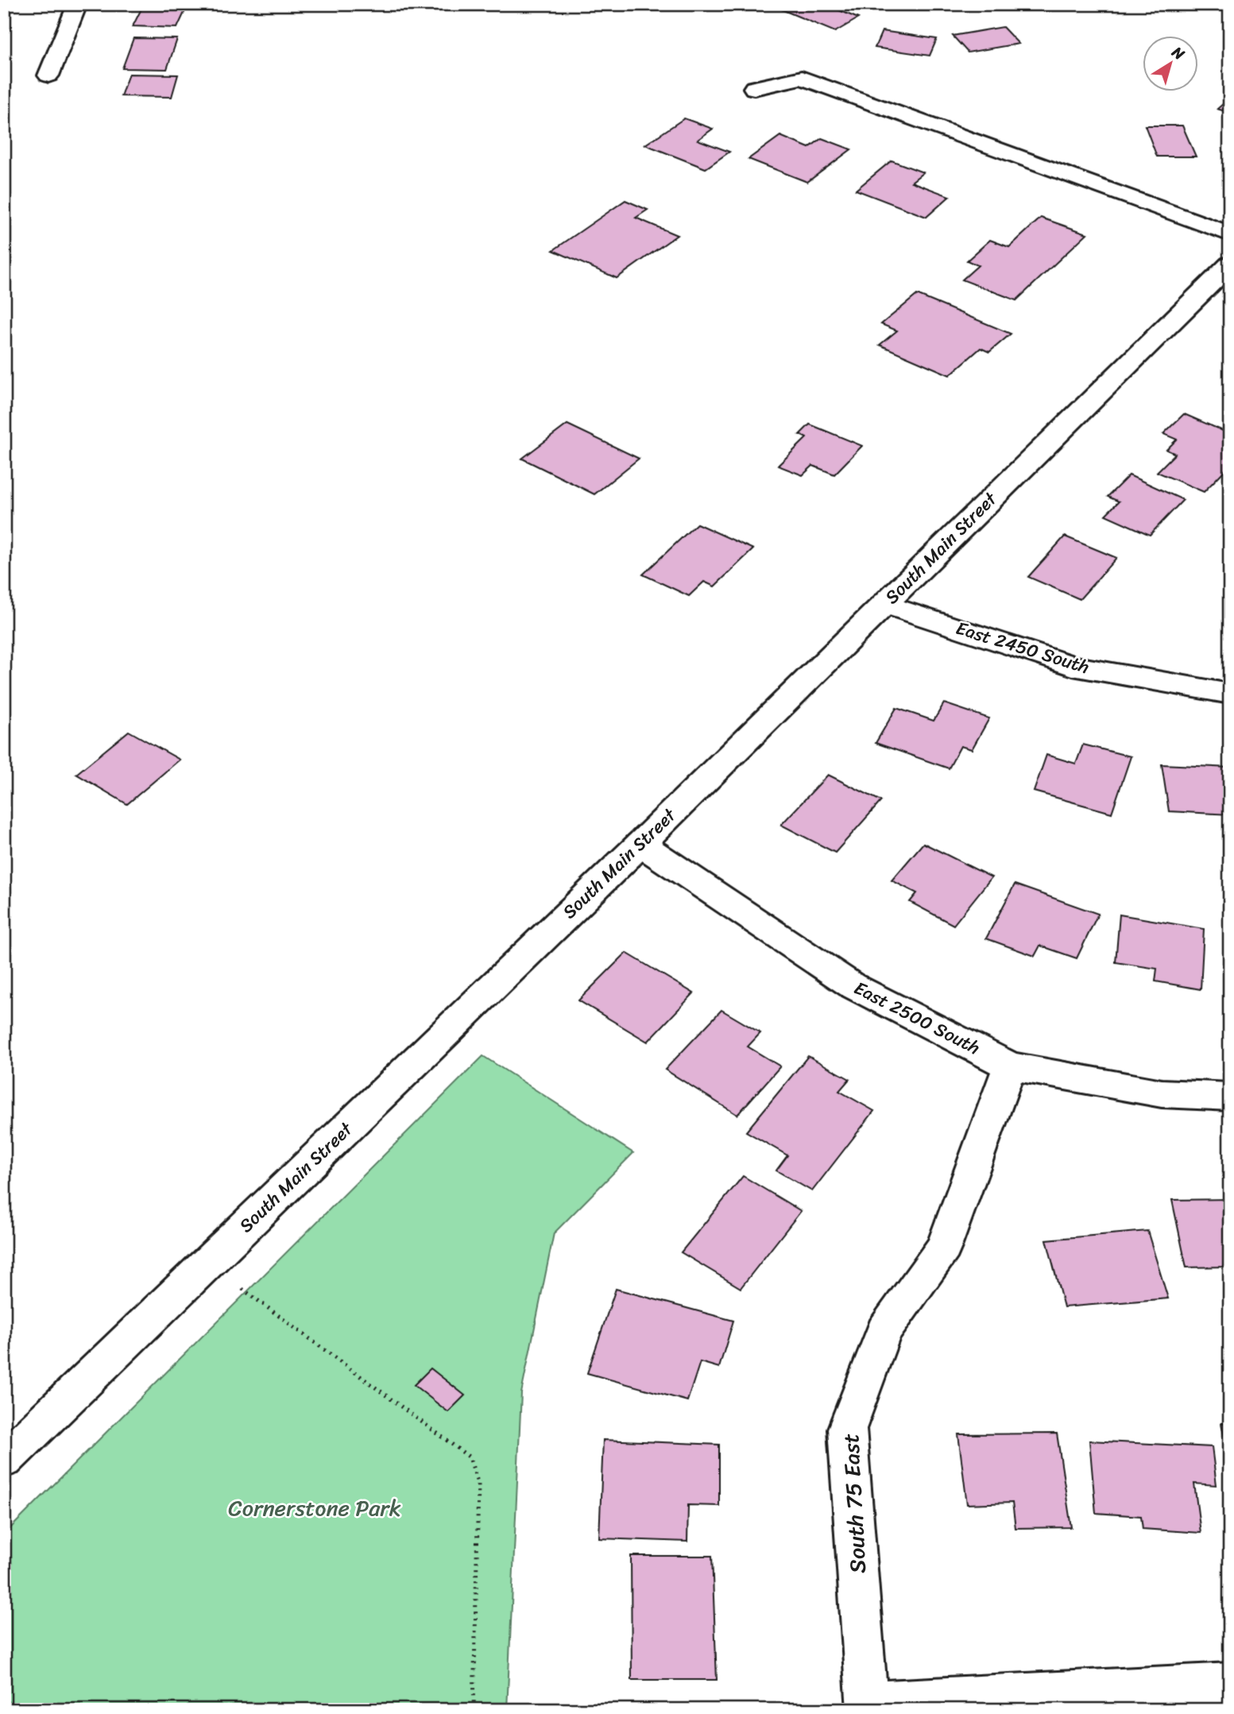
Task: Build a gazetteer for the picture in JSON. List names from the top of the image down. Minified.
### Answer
{"streets":{"street":["South Main Street","East 2450 South","East 2500 South","South 75 East"]},"crossings":[["South Main Street","East 2450 South"],["South Main Street","East 2500 South"],["East 2500 South","South 75 East"]],"parks":["Cornerstone Park"],"north":"top right"}
